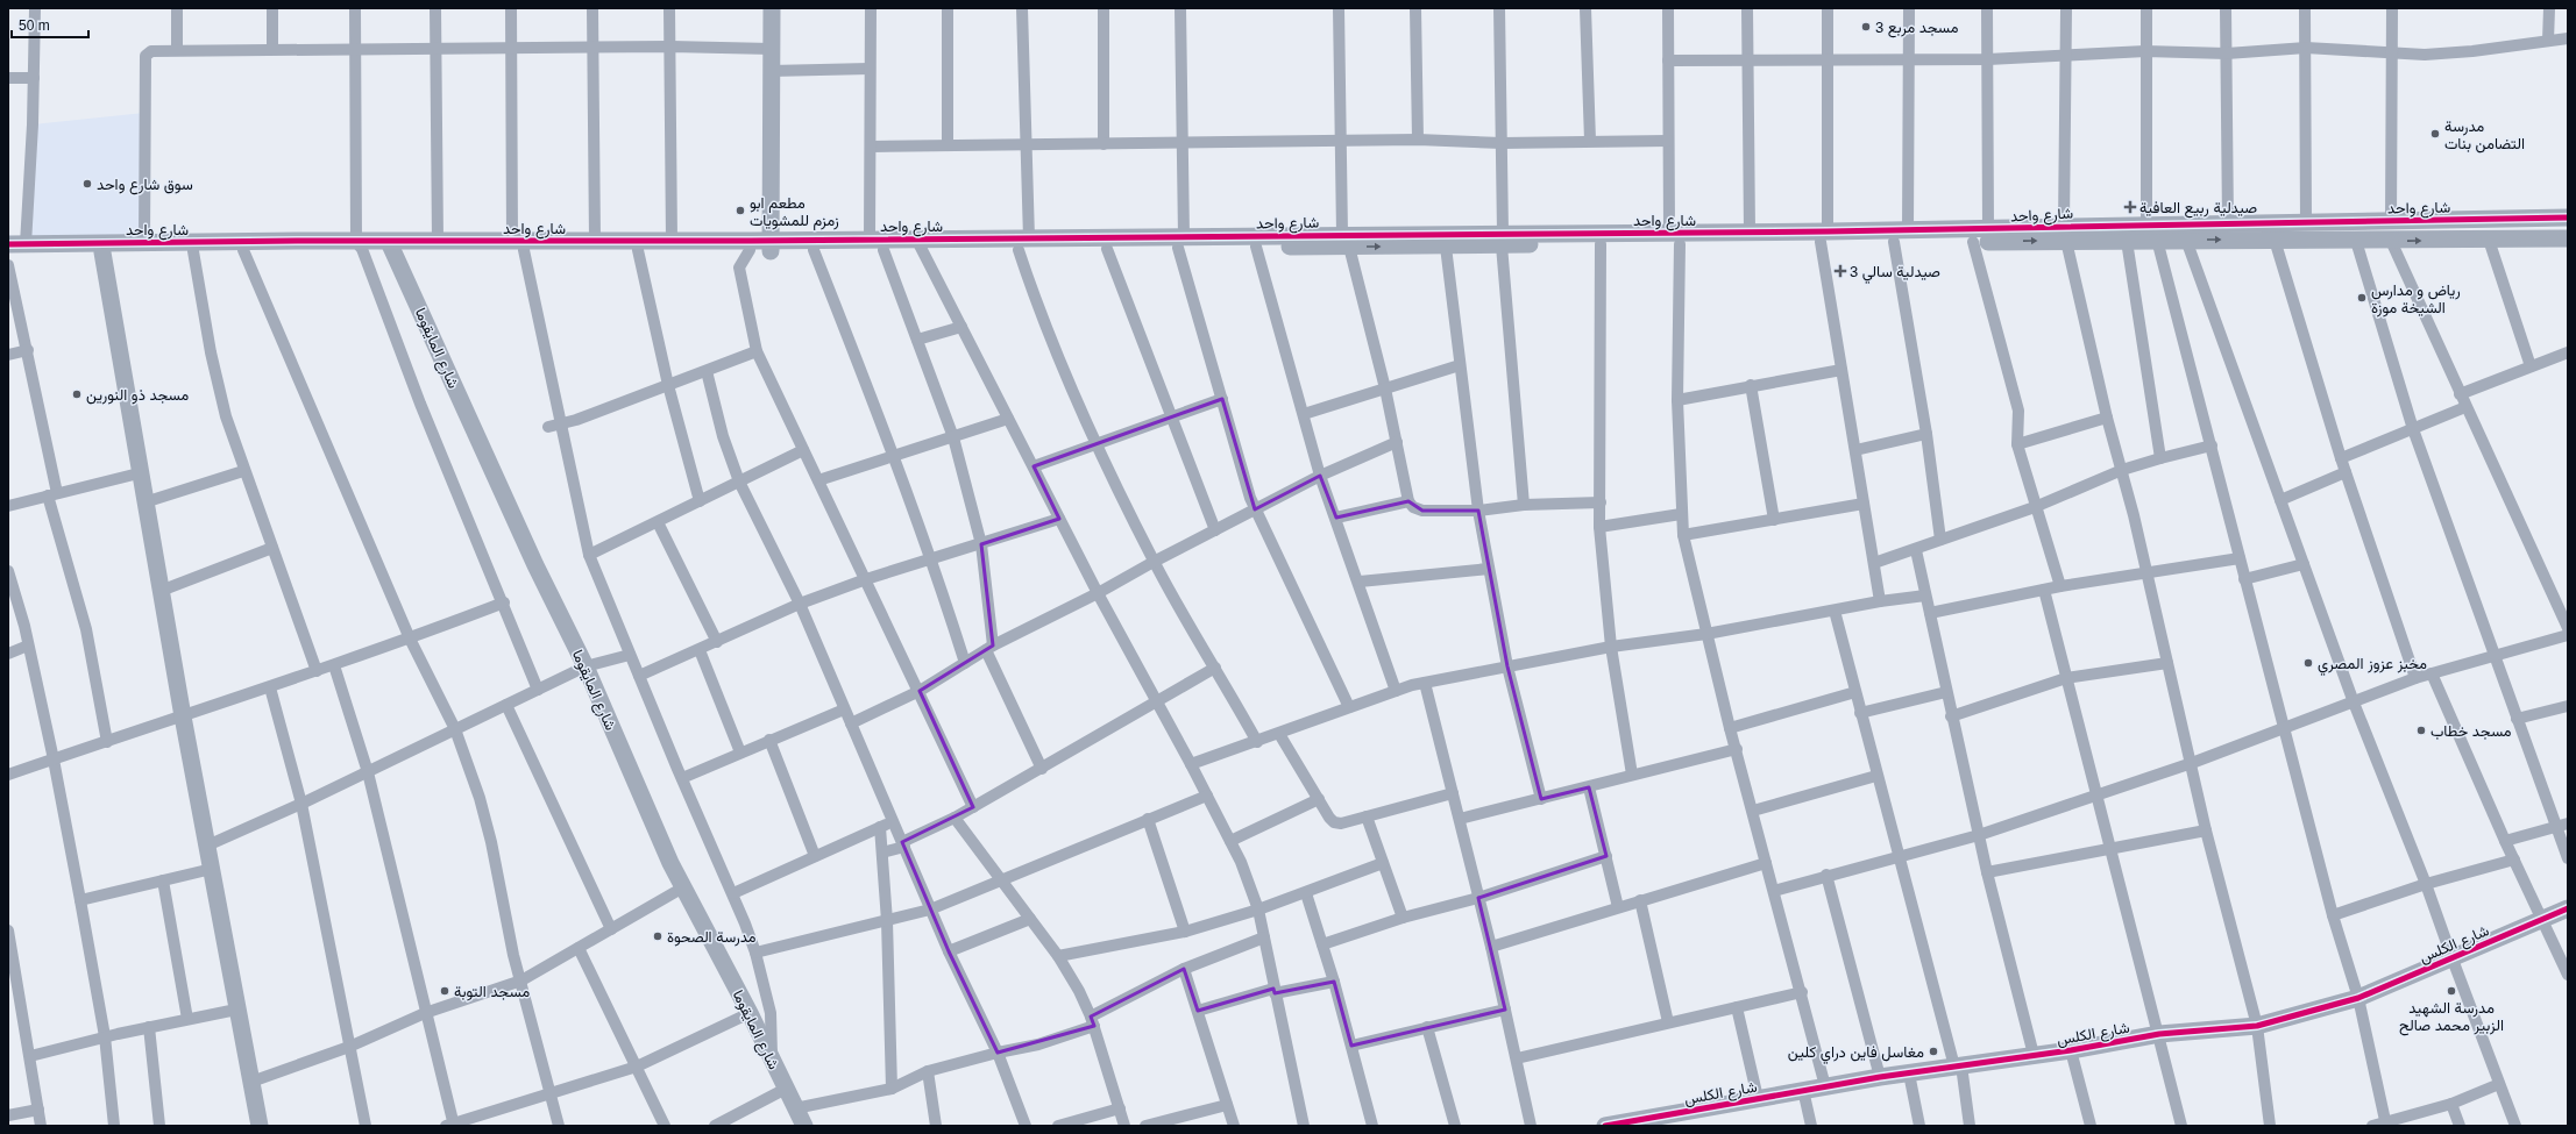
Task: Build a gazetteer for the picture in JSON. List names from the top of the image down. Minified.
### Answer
{"streets":{"street":["شارع واحد","شارع المايقوما","شارع الكلس"]},"crossings":[["شارع واحد","شارع المايقوما"]],"places":{"other":["مسجد مربع 3","مدرسة التضامن بنات","سوق شارع واحد","مطعم ابو زمزم للمشويات","رياض و مدارس الشيخة موزة","مسجد ذو النورين","مخبز عزوز المصري","مسجد خطاب","مدرسة الصحوة","مسجد التوبة","مدرسة الشهيد الزبير محمد صالح","مغاسل فاين دراي كلين"],"health":["صيدلية ربيع العافية","صيدلية سالي 3"]},"scale_bar":"50 m"}
